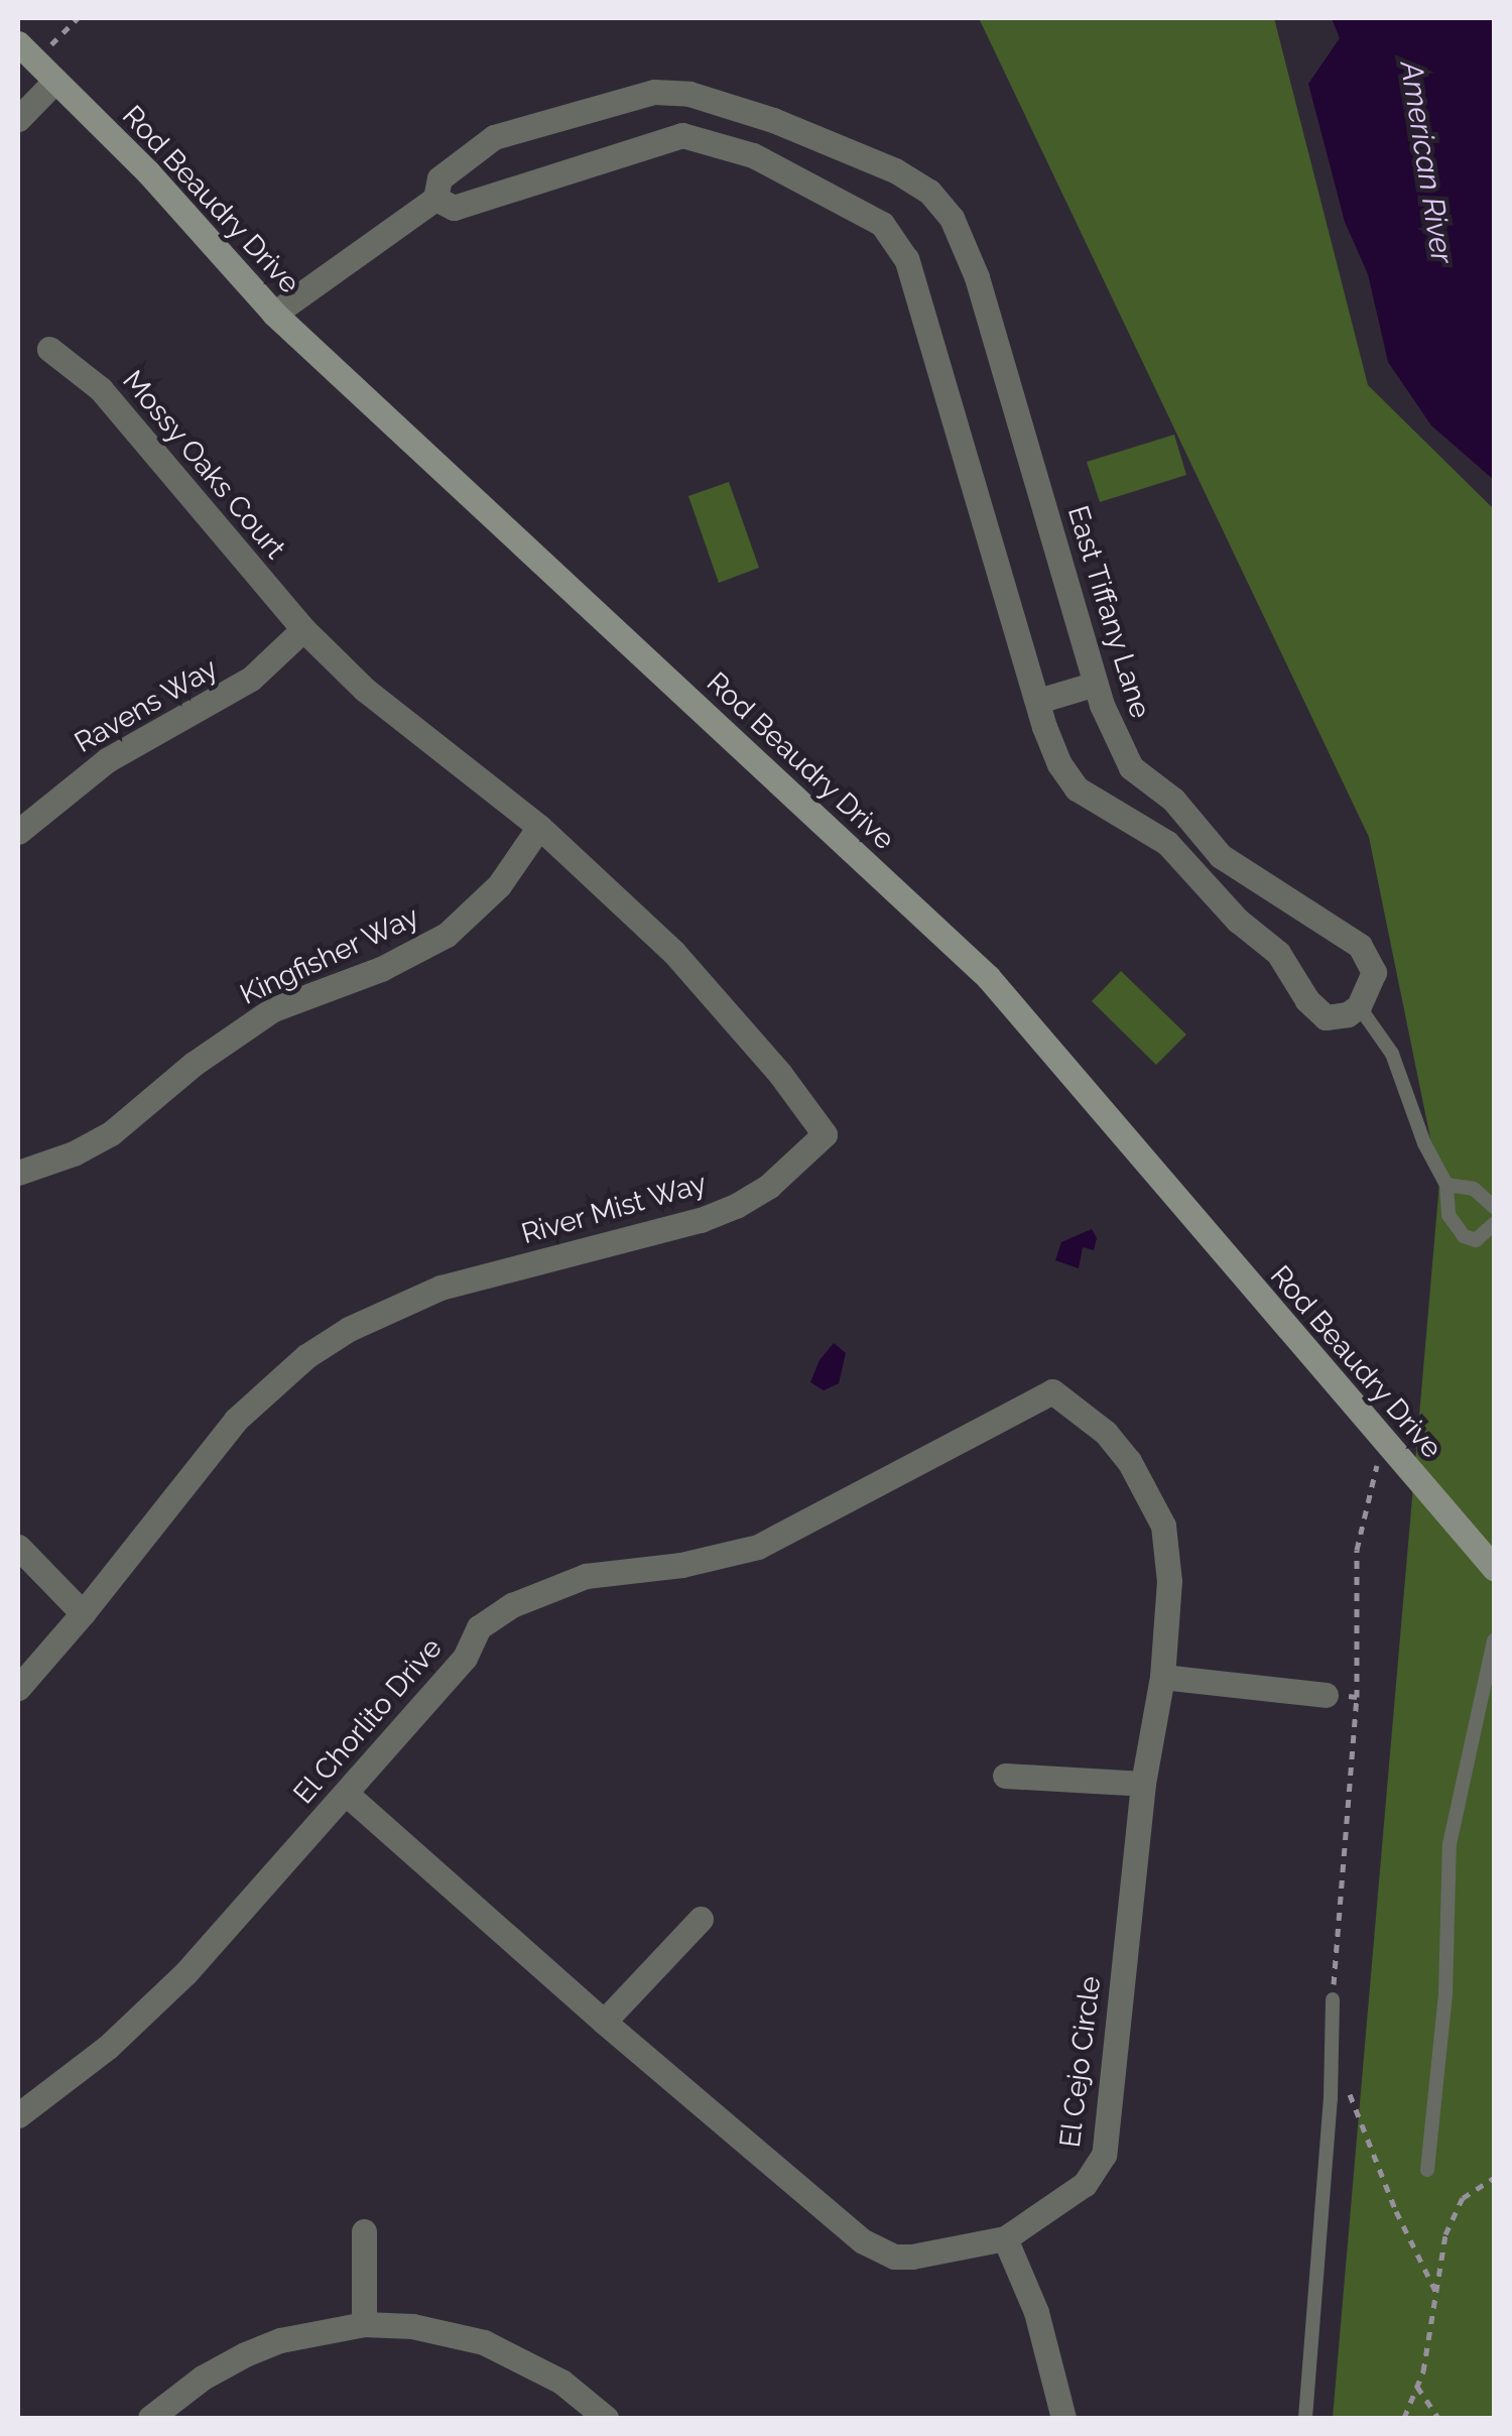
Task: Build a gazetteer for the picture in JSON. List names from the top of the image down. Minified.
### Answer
{"streets":{"street":["Rod Beaudry Drive","Mossy Oaks Court","East Tiffany Lane","Ravens Way","Kingfisher Way","River Mist Way","El Chorlito Drive","El Cejo Circle"]},"crossings":[["Rod Beaudry Drive","East Tiffany Lane"],["Mossy Oaks Court","Ravens Way"],["Mossy Oaks Court","River Mist Way"],["Ravens Way","River Mist Way"],["Kingfisher Way","River Mist Way"],["El Chorlito Drive","El Cejo Circle"]],"water":["American River"]}
